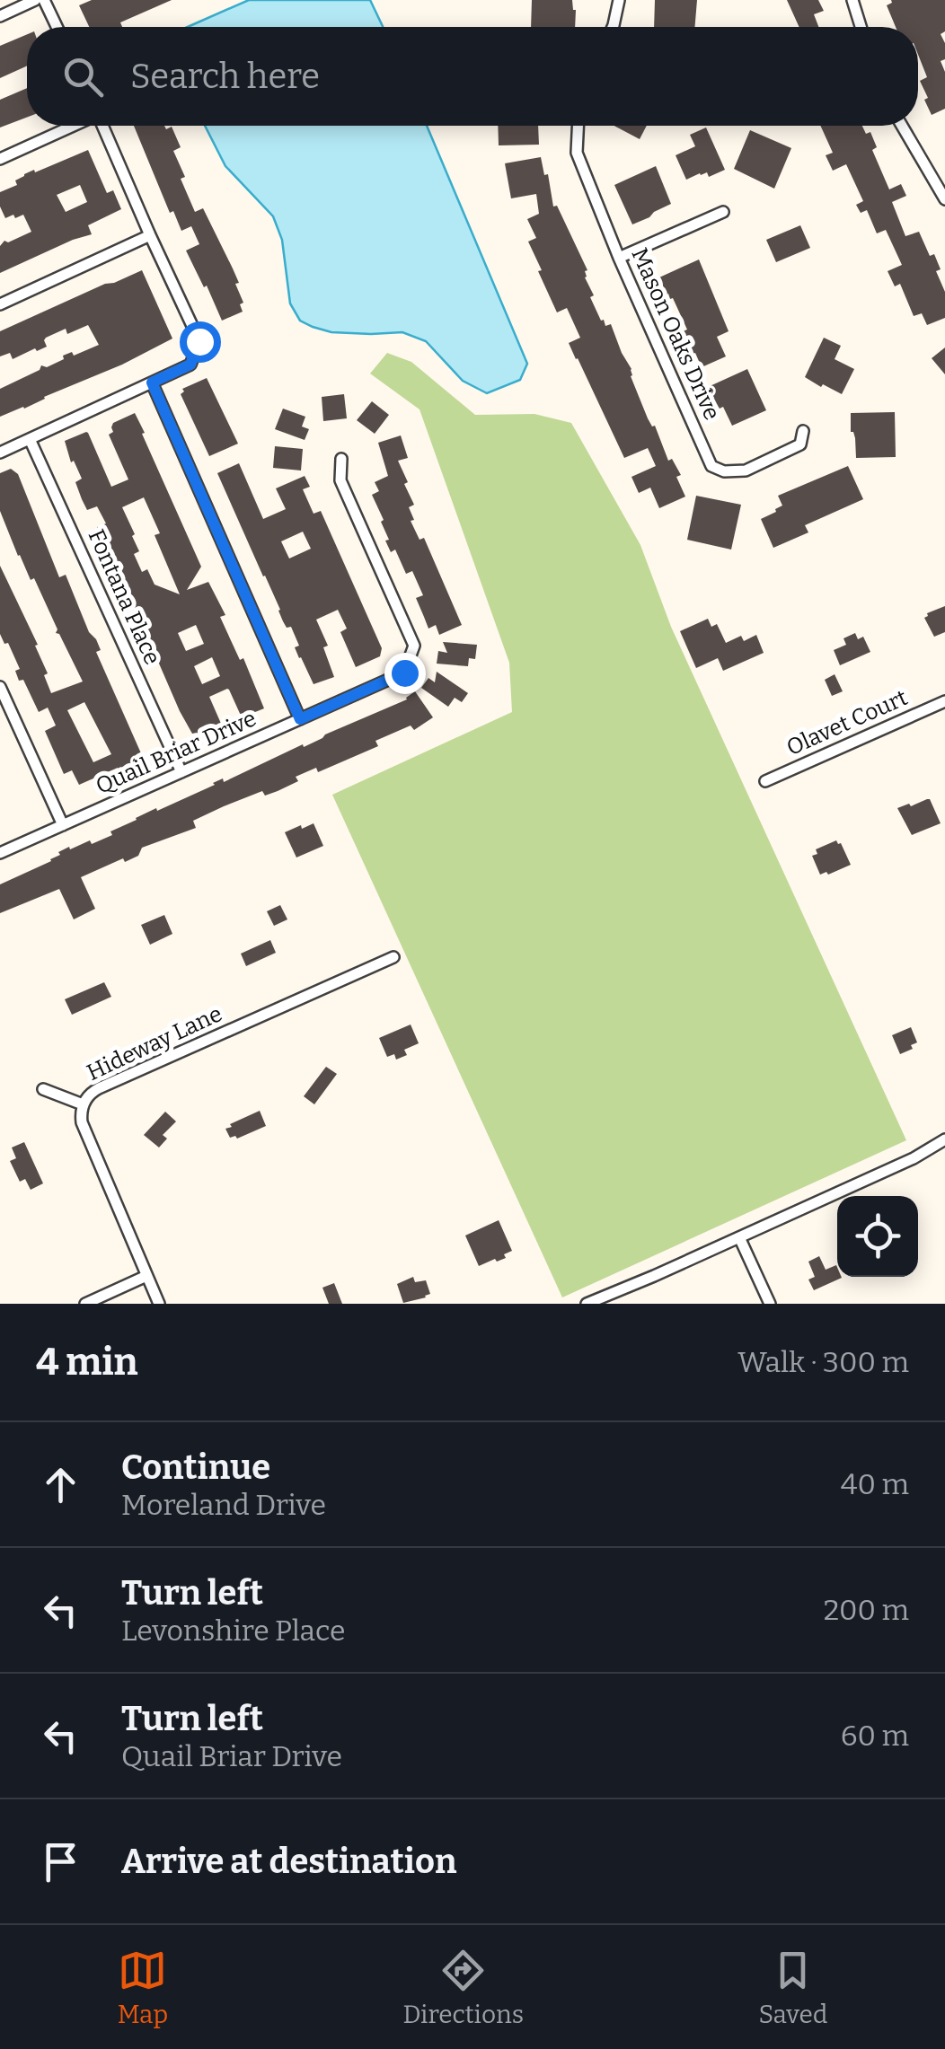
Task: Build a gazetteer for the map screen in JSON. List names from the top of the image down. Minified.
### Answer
{"streets":{"street":["Mason Oaks Drive","Fontana Place","Olavet Court","Quail Briar Drive","Hideway Lane"]},"crossings":[["Fontana Place","Quail Briar Drive"]],"page":{"search":"Search here","heading":["4 min","Walk · 300 m"],"list":[["Continue","Moreland Drive","40 m"],["Turn left","Levonshire Place","200 m"],["Turn left","Quail Briar Drive","60 m"],"Arrive at destination"],"nav":["Map","Directions","Saved"]}}
